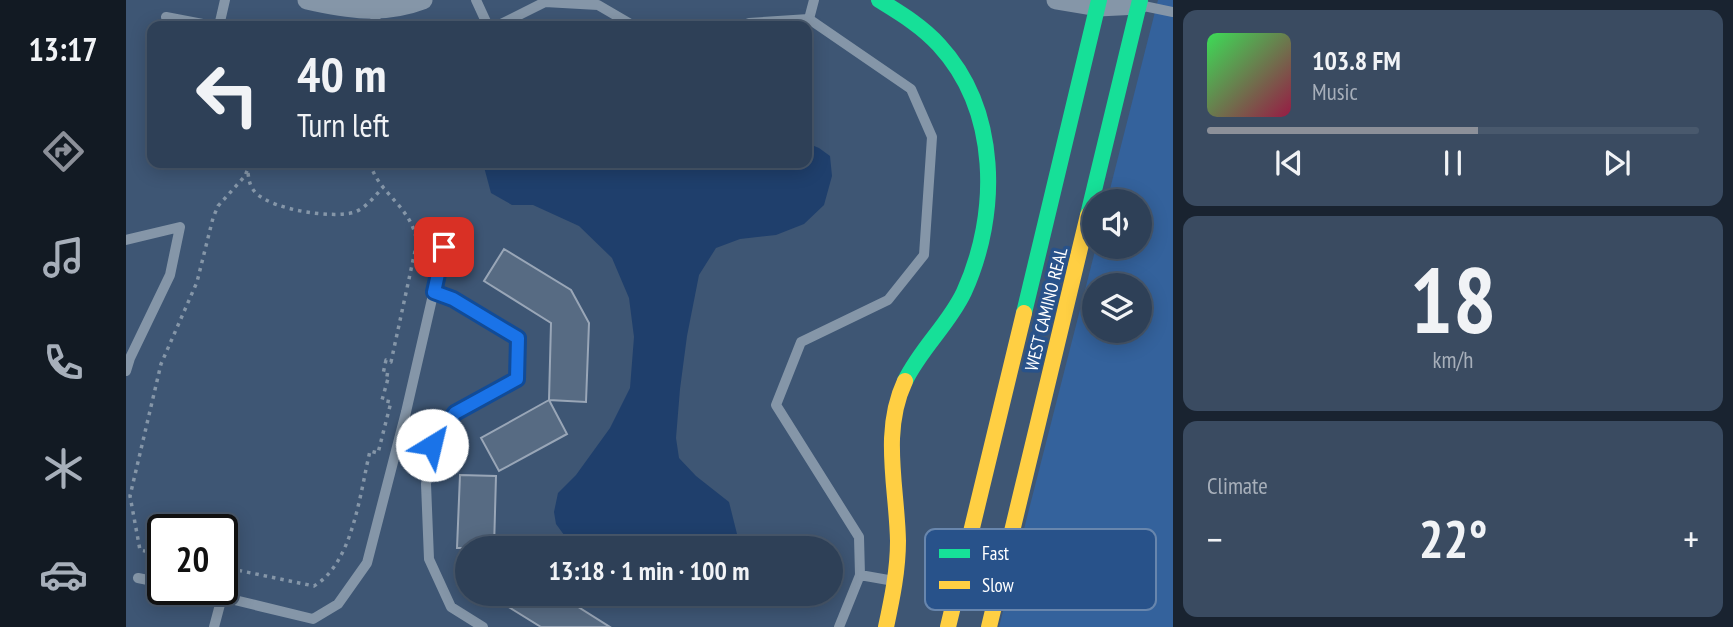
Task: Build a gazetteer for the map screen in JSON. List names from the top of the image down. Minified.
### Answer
{"streets":{"street":["WEST CAMINO REAL"]},"legend":["Fast","Slow"],"page":{"tabs":"13:17","turn":["40 m","Turn left"],"song":["103.8 FM","Music"],"tile":[["18","km/h"],"Climate"],"heat":["−","22°","+"],"limit":"20","trip":"13:18 · 1 min · 100 m"}}
